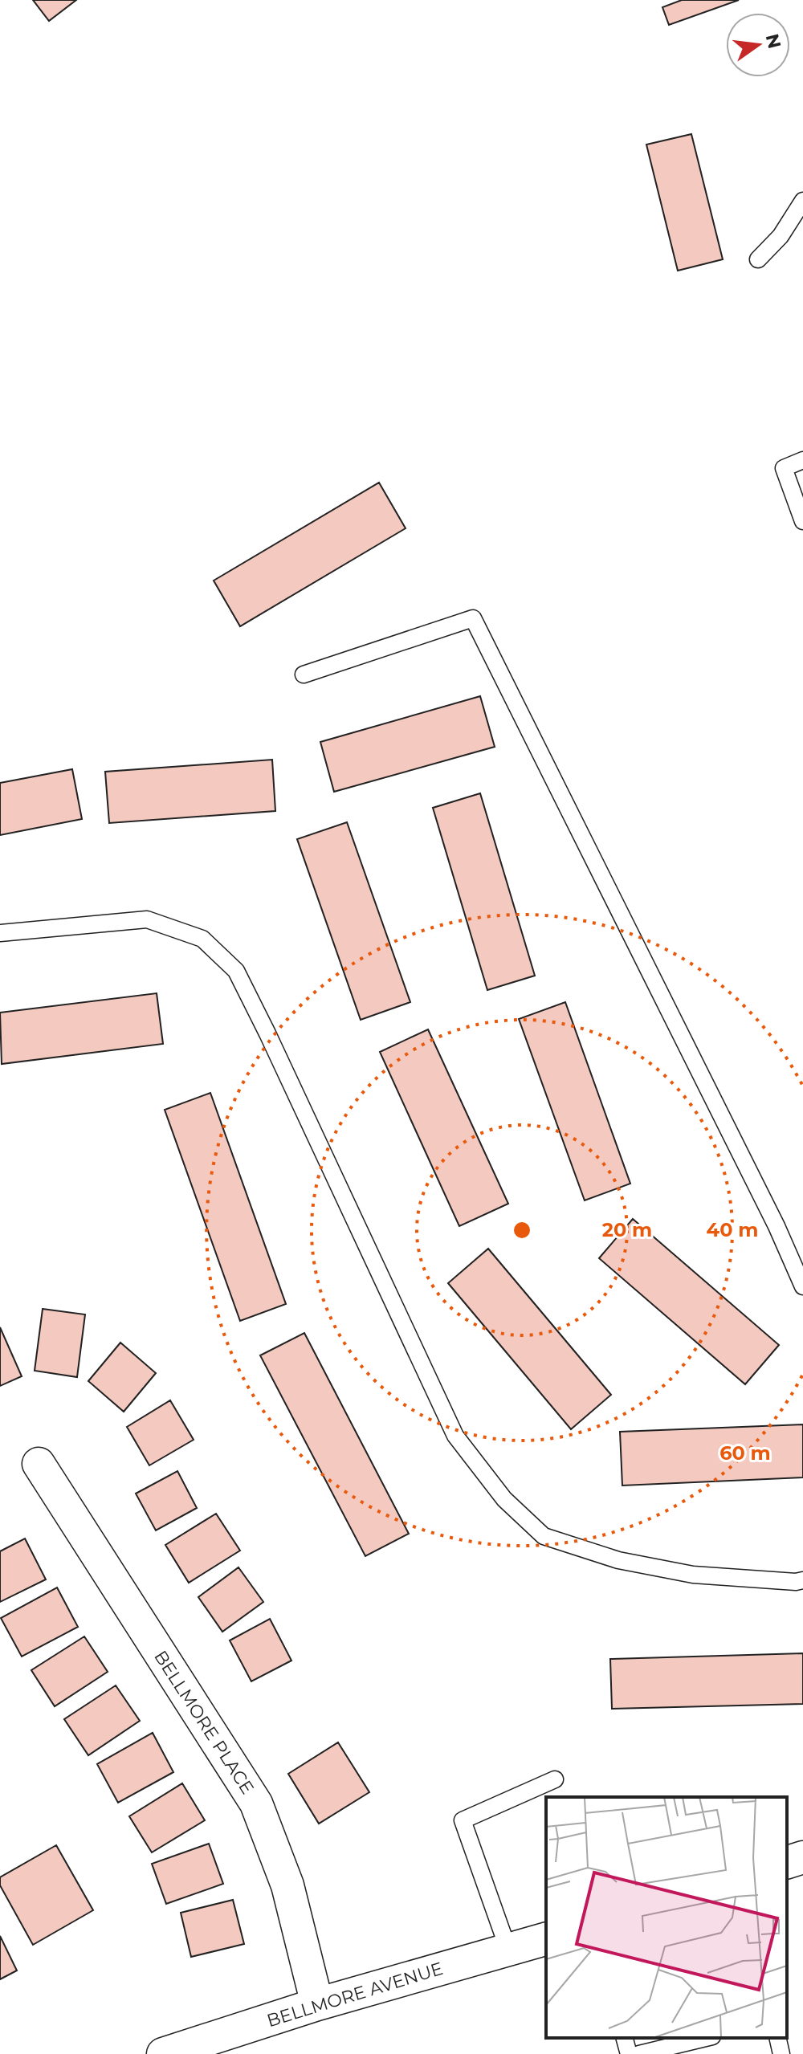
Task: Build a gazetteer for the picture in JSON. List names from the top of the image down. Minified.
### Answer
{"streets":{"street":["BELLMORE PLACE","BELLMORE AVENUE"]},"crossings":[["BELLMORE PLACE","BELLMORE AVENUE"]],"north":"right","rings":["20 m","40 m","60 m"]}
